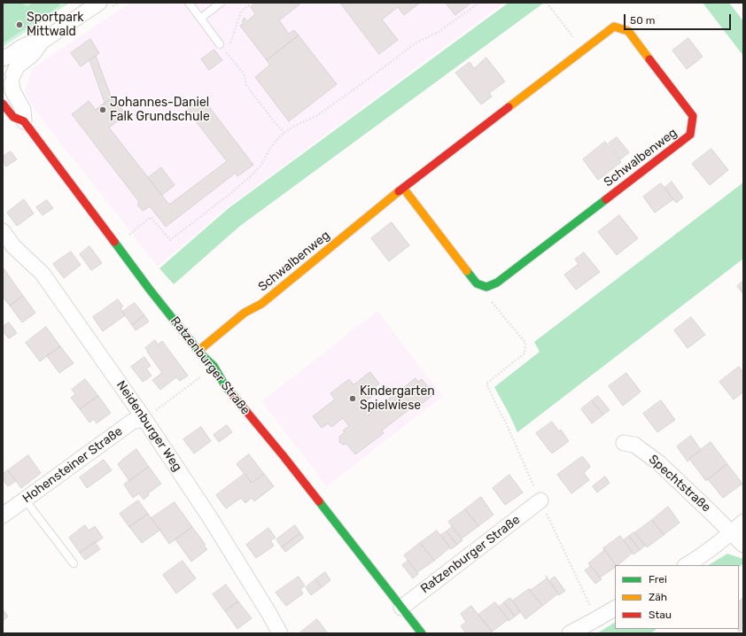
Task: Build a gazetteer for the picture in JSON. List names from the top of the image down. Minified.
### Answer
{"streets":{"street":["Schwalbenweg","Ratzenburger Straße","Neidenburger Weg","Hohensteiner Straße","Spechtstraße"]},"crossings":[["Schwalbenweg","Ratzenburger Straße"],["Neidenburger Weg","Hohensteiner Straße"]],"places":["Sportpark Mittwald","Johannes-Daniel Falk Grundschule","Kindergarten Spielwiese"],"legend":["Frei","Zäh","Stau"],"scale_bar":"50 m"}
